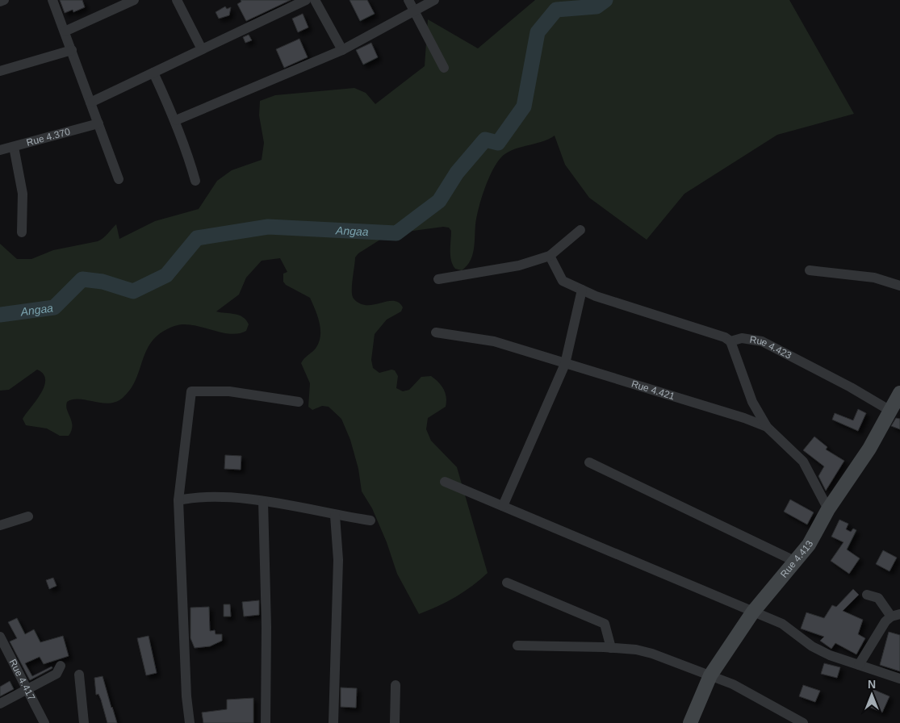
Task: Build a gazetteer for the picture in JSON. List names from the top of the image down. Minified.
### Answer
{"streets":{"street":["Rue 4.370","Rue 4.423","Rue 4.421","Rue 4.413","Rue 4.417"]},"crossings":[["Rue 4.423","Rue 4.413"],["Rue 4.421","Rue 4.413"]],"water":["Angaa"],"north":"top"}
